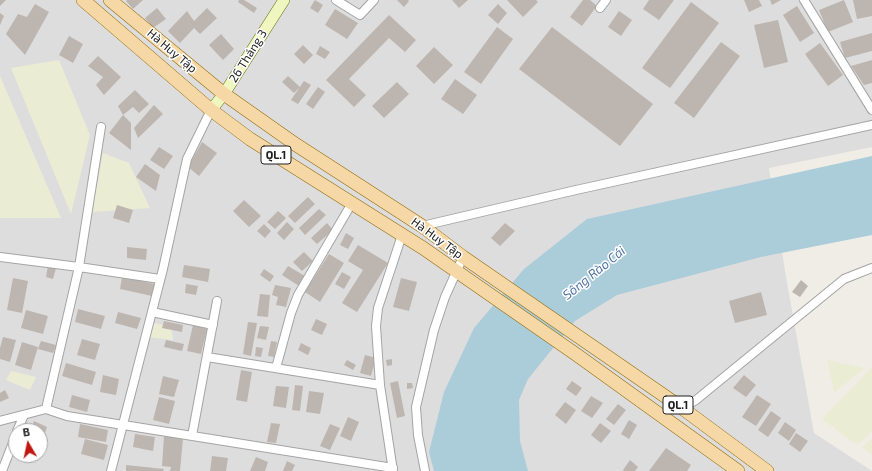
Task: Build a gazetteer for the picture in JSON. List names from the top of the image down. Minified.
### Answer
{"streets":{"main road":["Hà Huy Tập","QL.1"],"street":["26 Tháng 3"]},"crossings":[["Hà Huy Tập","26 Tháng 3"]],"water":["Sông Rào Cái"],"north":"top"}
